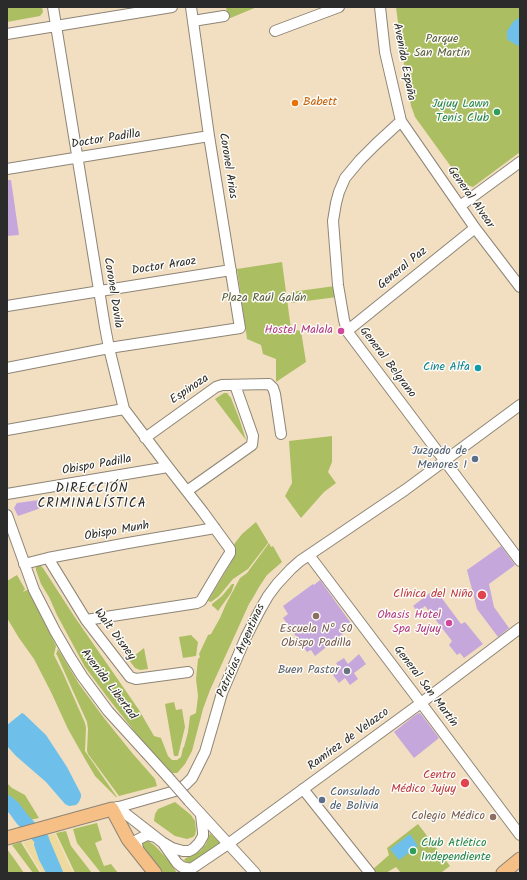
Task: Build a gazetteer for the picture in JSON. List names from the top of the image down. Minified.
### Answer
{"streets":{"street":["Avenida España","Doctor Padilla","Coronel Arias","General Alvear","Doctor Araoz","General Paz","Coronel Davila","General Belgrano","Espinoza","Obispo Padilla","Obispo Munh","Walt Disney","Patricias Argentinas","Avenida Libertad","General San Martín","Ramírez de Velazco"]},"crossings":[["Avenida España","General Alvear"],["Avenida España","General Belgrano"],["Doctor Padilla","Coronel Arias"],["Doctor Padilla","Coronel Davila"],["Coronel Arias","Doctor Araoz"],["Coronel Arias","Coronel Davila"],["General Alvear","General Paz"],["General Alvear","General Belgrano"],["Doctor Araoz","Coronel Davila"],["General Paz","General Belgrano"],["Coronel Davila","Espinoza"],["Coronel Davila","Obispo Padilla"],["Coronel Davila","Obispo Munh"],["Coronel Davila","Walt Disney"],["General Belgrano","Patricias Argentinas"],["Obispo Munh","Walt Disney"],["Obispo Munh","Avenida Libertad"],["Patricias Argentinas","General San Martín"],["Avenida Libertad","Ramírez de Velazco"],["General San Martín","Ramírez de Velazco"]],"districts":["DIRECCIÓN CRIMINALÍSTICA"],"parks":["Parque San Martín","Plaza Raúl Galán"],"places":["Babett","Jujuy Lawn Tenis Club","Hostel Malala","Cine Alfa","Juzgado de Menores 1","Clínica del Niño","Escuela Nº 50 Obispo Padilla","Ohasis Hotel Spa Jujuy","Buen Pastor","Centro Médico Jujuy","Consulado de Bolivia","Colegio Médico","Club Atlético Independiente"]}
